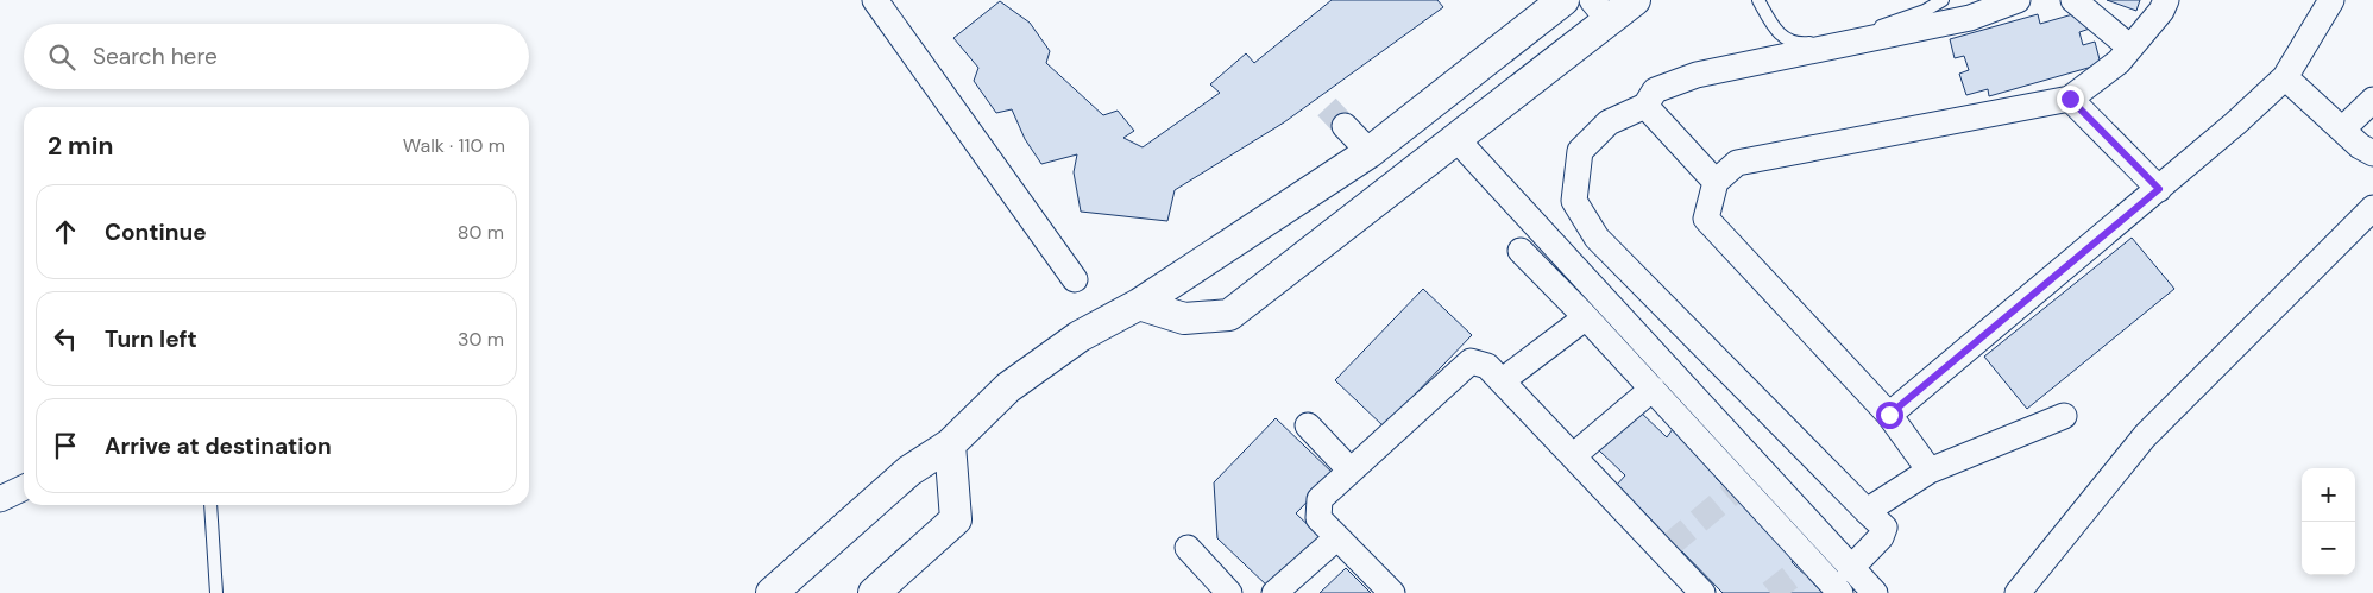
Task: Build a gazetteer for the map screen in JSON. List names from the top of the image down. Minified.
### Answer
{"page":{"search":"Search here","heading":["2 min","Walk · 110 m"],"list":[["Continue","80 m"],["Turn left","30 m"],"Arrive at destination"],"map_buttons":["+","−"]}}
